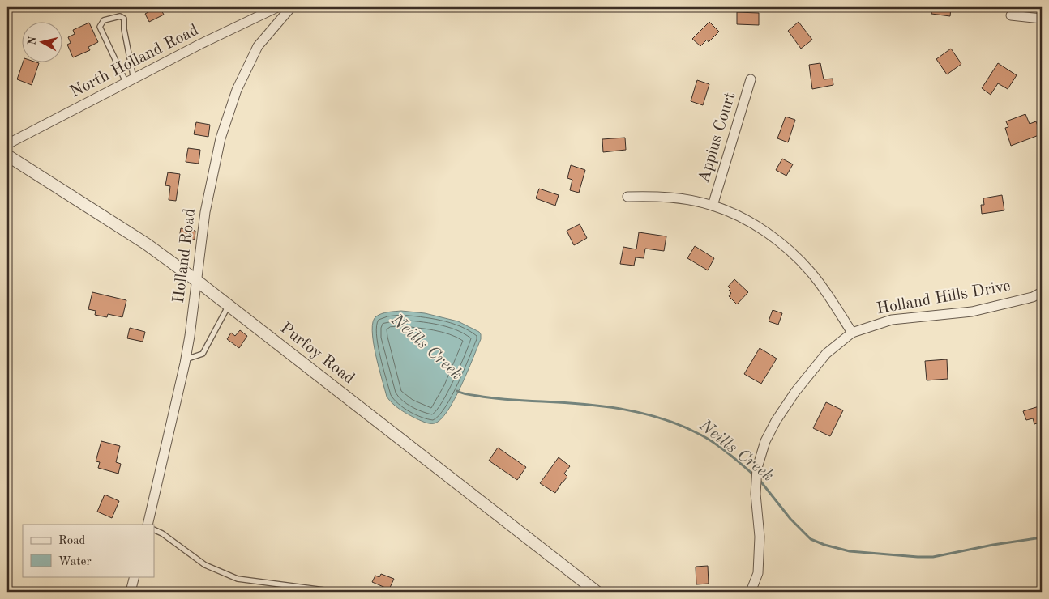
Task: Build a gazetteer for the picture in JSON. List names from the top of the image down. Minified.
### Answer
{"streets":{"street":["North Holland Road","Appius Court","Holland Road","Holland Hills Drive","Purfoy Road"]},"crossings":[["Holland Road","Purfoy Road"]],"water":["Neills Creek"],"legend":["Road","Water"],"north":"left"}
